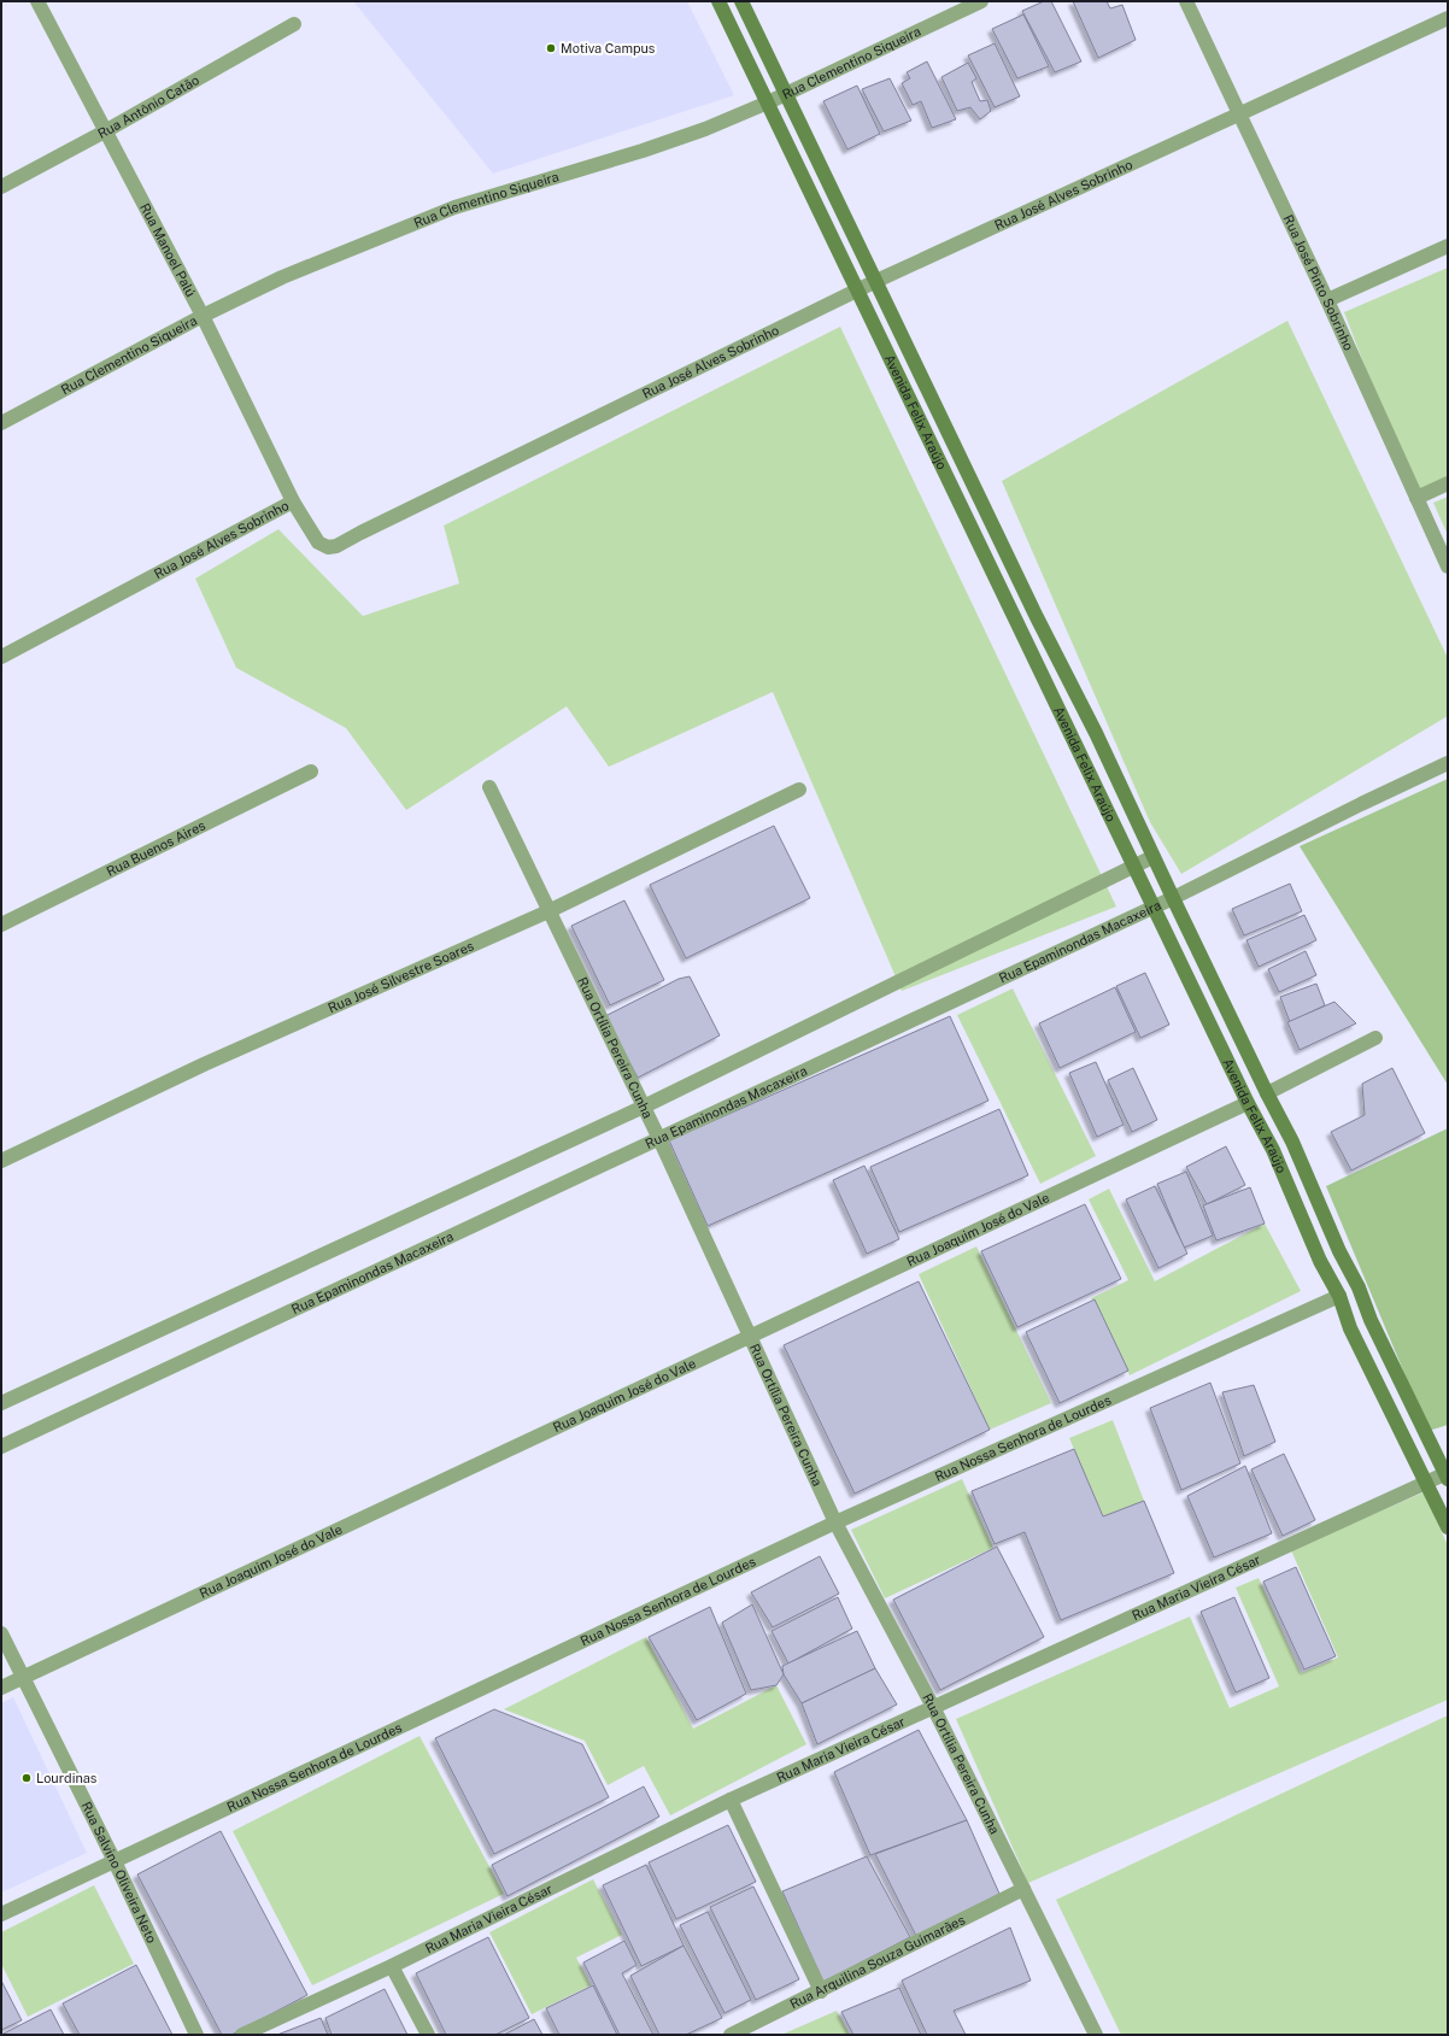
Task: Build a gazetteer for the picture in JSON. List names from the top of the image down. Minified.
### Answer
{"streets":{"main road":["Avenida Felix Araújo"],"street":["Rua Clementino Siqueira","Rua Antônio Catão","Rua José Alves Sobrinho","Rua Manoel Palú","Rua José Pinto Sobrinho","Rua Buenos Aires","Rua Epaminondas Macaxeira","Rua José Silvestre Soares","Rua Ortília Pereira Cunha","Rua Joaquim José do Vale","Rua Nossa Senhora de Lourdes","Rua Maria Vieira César","Rua Salvino Oliveira Neto","Rua Arquilina Souza Guimarães"]},"crossings":[["Rua Clementino Siqueira","Rua Manoel Palú"],["Rua Clementino Siqueira","Avenida Felix Araújo"],["Rua Antônio Catão","Rua Manoel Palú"],["Rua José Alves Sobrinho","Rua Manoel Palú"],["Rua José Alves Sobrinho","Rua José Pinto Sobrinho"],["Rua José Alves Sobrinho","Avenida Felix Araújo"],["Avenida Felix Araújo","Rua Epaminondas Macaxeira"],["Avenida Felix Araújo","Rua Joaquim José do Vale"],["Avenida Felix Araújo","Rua Nossa Senhora de Lourdes"],["Avenida Felix Araújo","Rua Maria Vieira César"],["Rua Epaminondas Macaxeira","Rua Ortília Pereira Cunha"],["Rua José Silvestre Soares","Rua Ortília Pereira Cunha"],["Rua Ortília Pereira Cunha","Rua Joaquim José do Vale"],["Rua Ortília Pereira Cunha","Rua Nossa Senhora de Lourdes"],["Rua Ortília Pereira Cunha","Rua Maria Vieira César"],["Rua Ortília Pereira Cunha","Rua Arquilina Souza Guimarães"],["Rua Joaquim José do Vale","Rua Salvino Oliveira Neto"],["Rua Nossa Senhora de Lourdes","Rua Salvino Oliveira Neto"]],"places":["Motiva Campus","Lourdinas"]}
